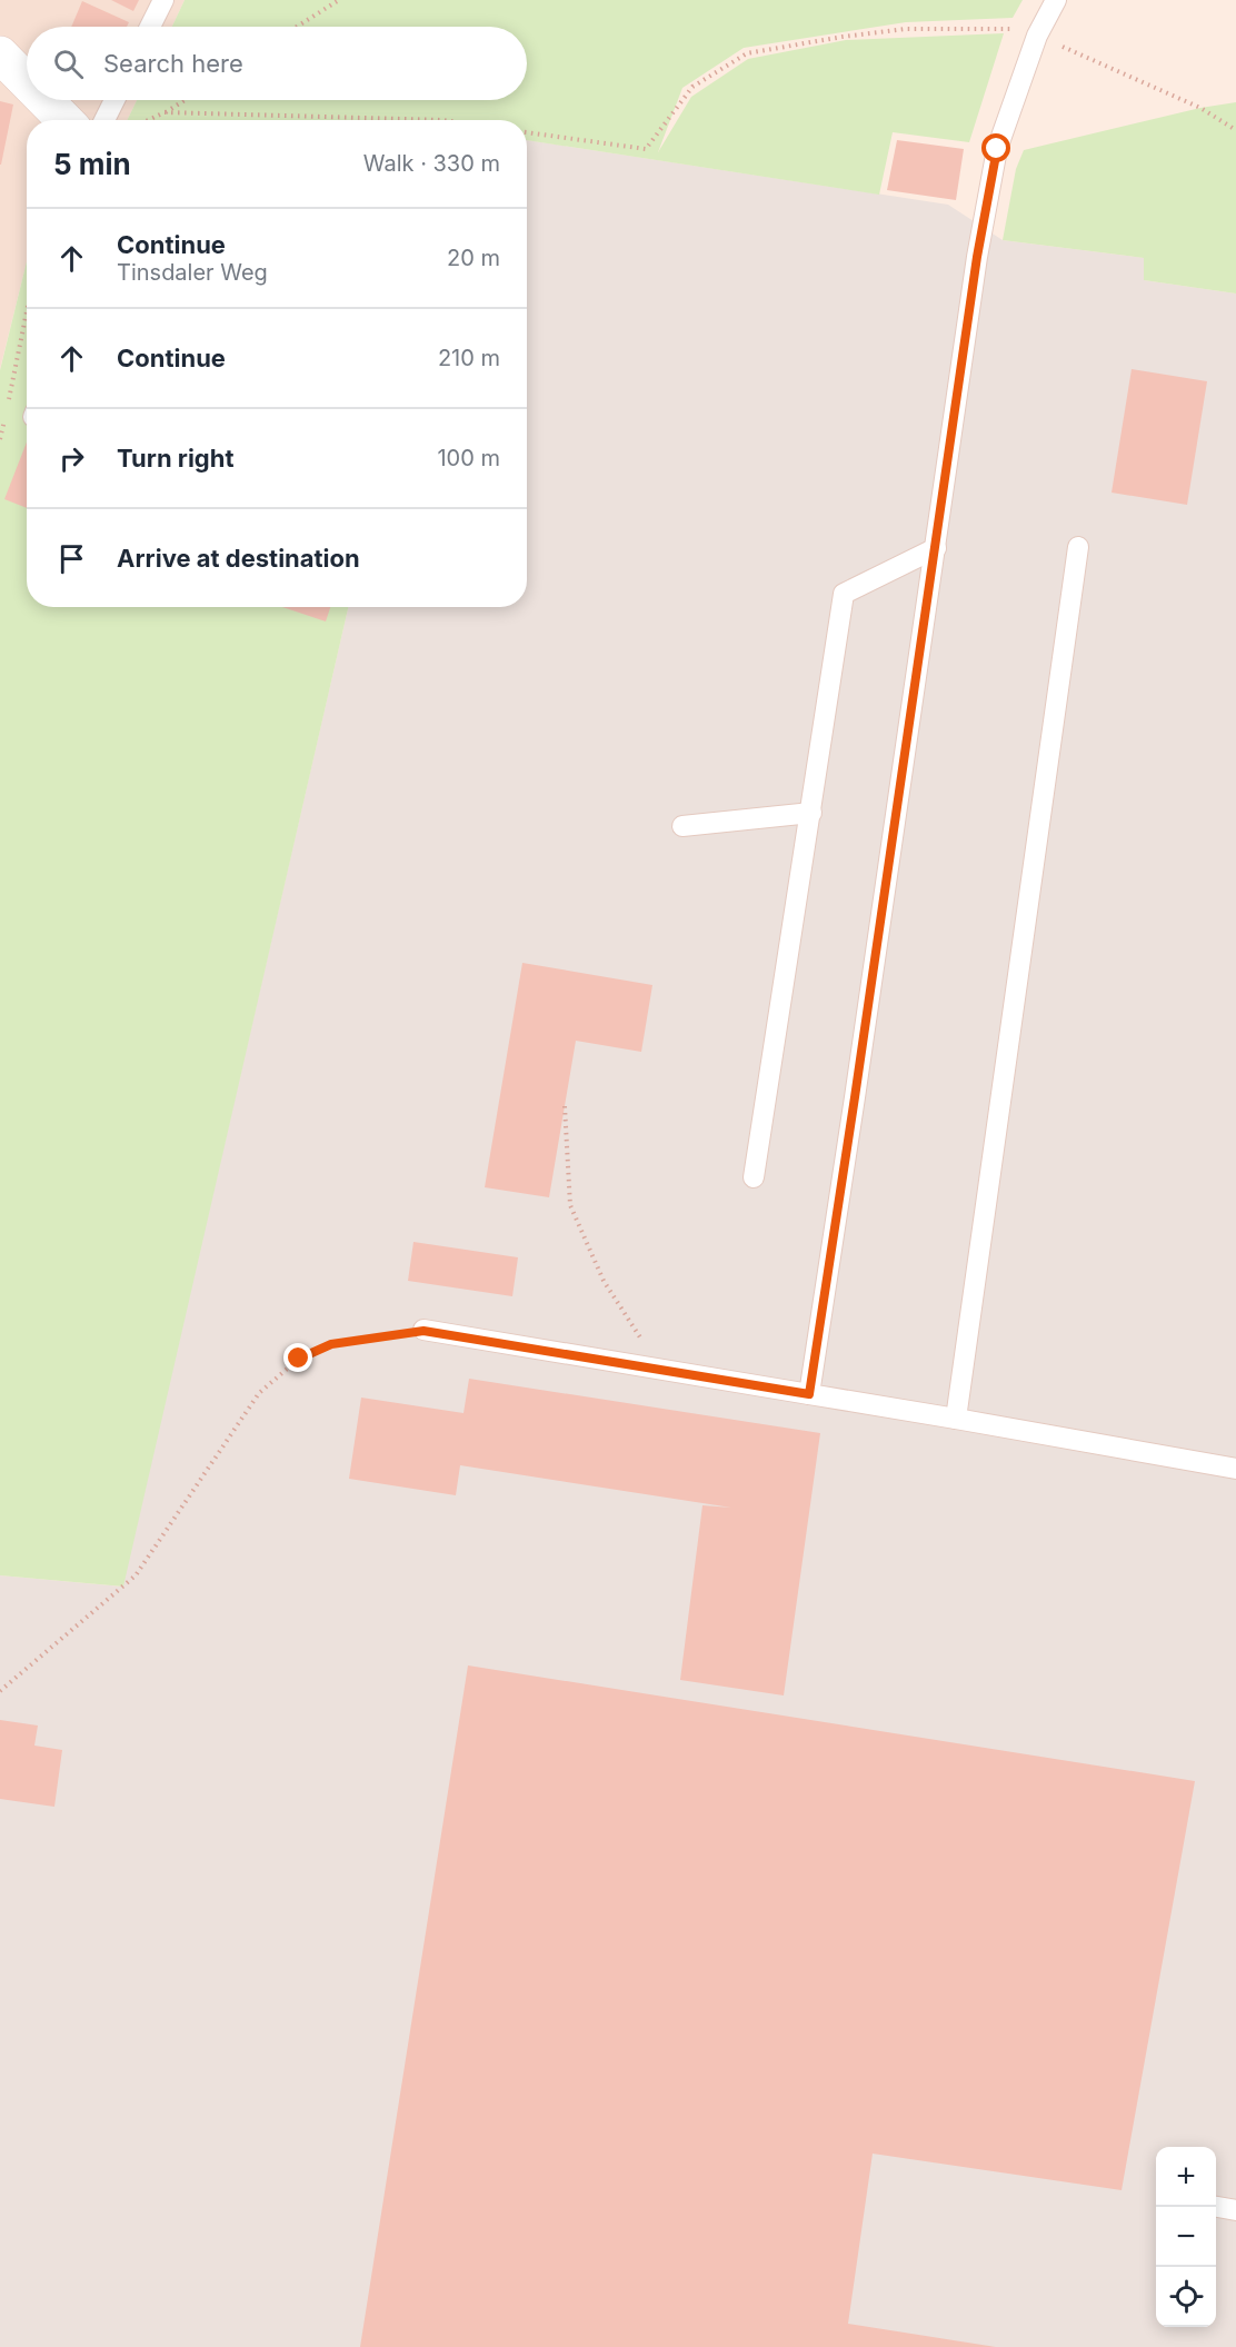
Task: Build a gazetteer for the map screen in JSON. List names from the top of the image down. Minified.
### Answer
{"page":{"search":"Search here","heading":["5 min","Walk · 330 m"],"list":[["Continue","Tinsdaler Weg","20 m"],["Continue","210 m"],["Turn right","100 m"],"Arrive at destination"],"map_buttons":["+","−"]}}
